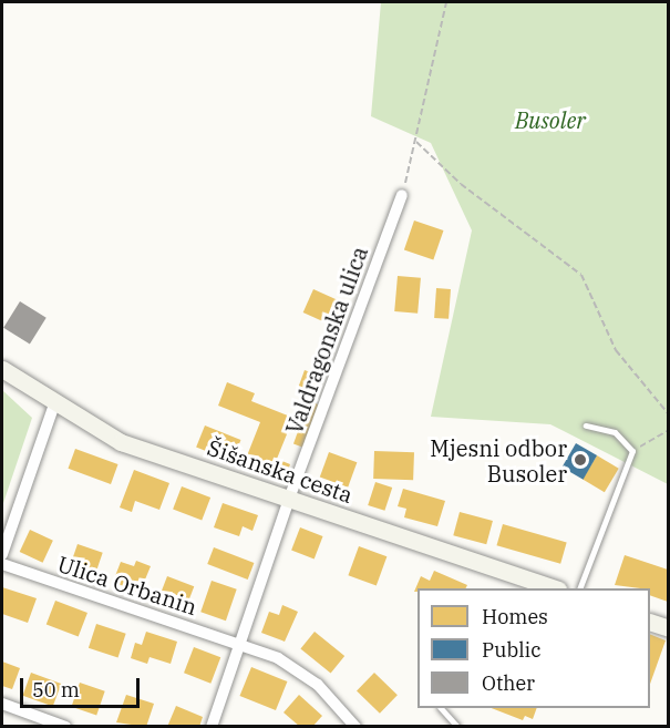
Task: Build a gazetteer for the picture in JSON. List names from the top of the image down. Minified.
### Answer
{"streets":{"main road":["Šišanska cesta"],"street":["Valdragonska ulica","Ulica Orbanin"]},"crossings":[["Valdragonska ulica","Šišanska cesta"]],"parks":["Busoler"],"places":["Mjesni odbor Busoler"],"legend":["Homes","Public","Other"],"scale_bar":"50 m"}
